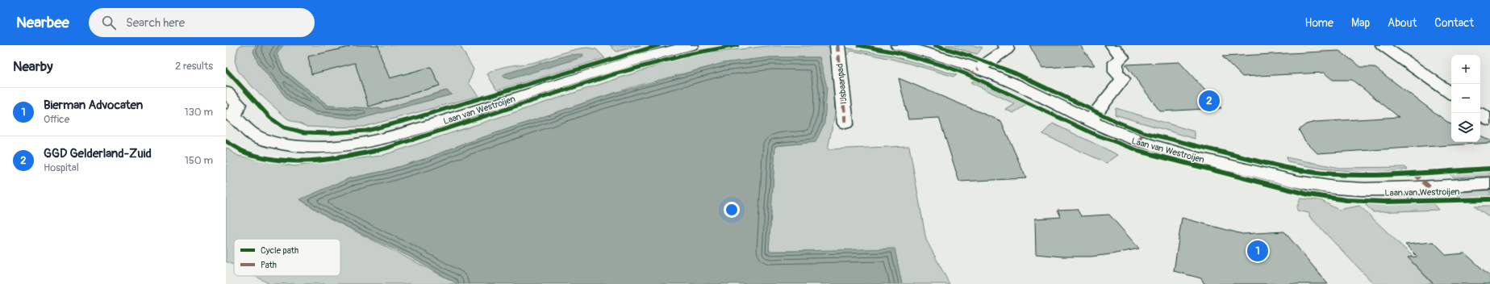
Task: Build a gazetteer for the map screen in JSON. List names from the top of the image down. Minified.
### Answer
{"streets":{"street":["IJsbaanpad","Laan van Westroijen"]},"legend":["Cycle path","Path"],"page":{"header":"Nearbee","search":"Search here","nav":["Home","Map","About","Contact"],"heading":["Nearby","2 results"],"map_buttons":["+","−"],"list":[{"mark":"1","name":"Bierman Advocaten","note":"Office","value":"130 m"},{"mark":"2","name":"GGD Gelderland-Zuid","note":"Hospital","value":"150 m"}],"pins":["2","1"]}}
